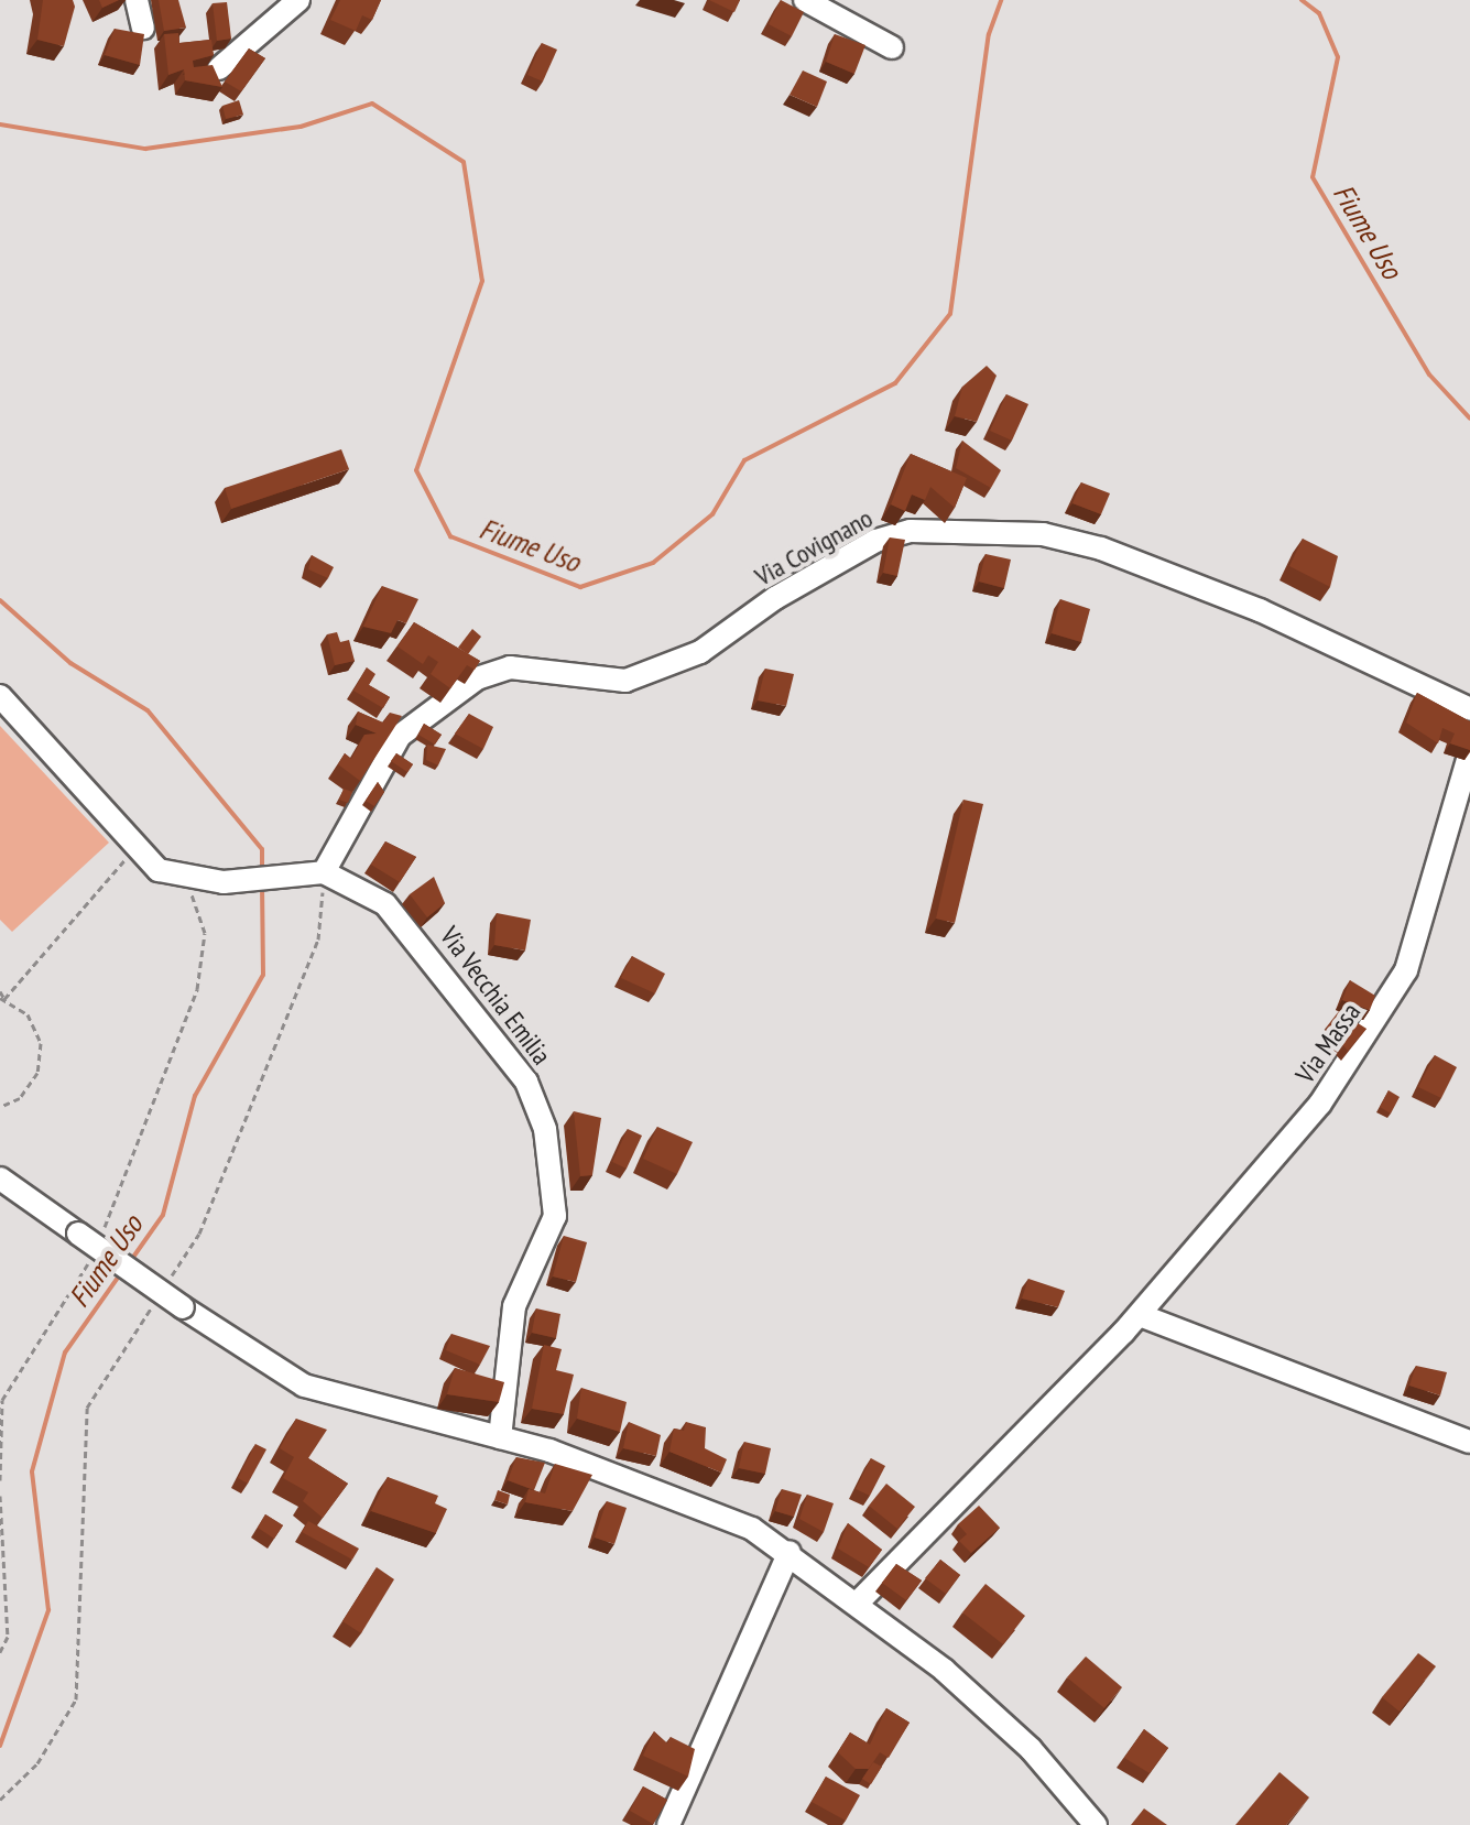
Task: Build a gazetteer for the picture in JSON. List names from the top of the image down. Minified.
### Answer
{"streets":{"street":["Via Covignano","Via Vecchia Emilia","Via Massa"]},"crossings":[["Via Covignano","Via Vecchia Emilia"]],"water":["Fiume Uso"]}
